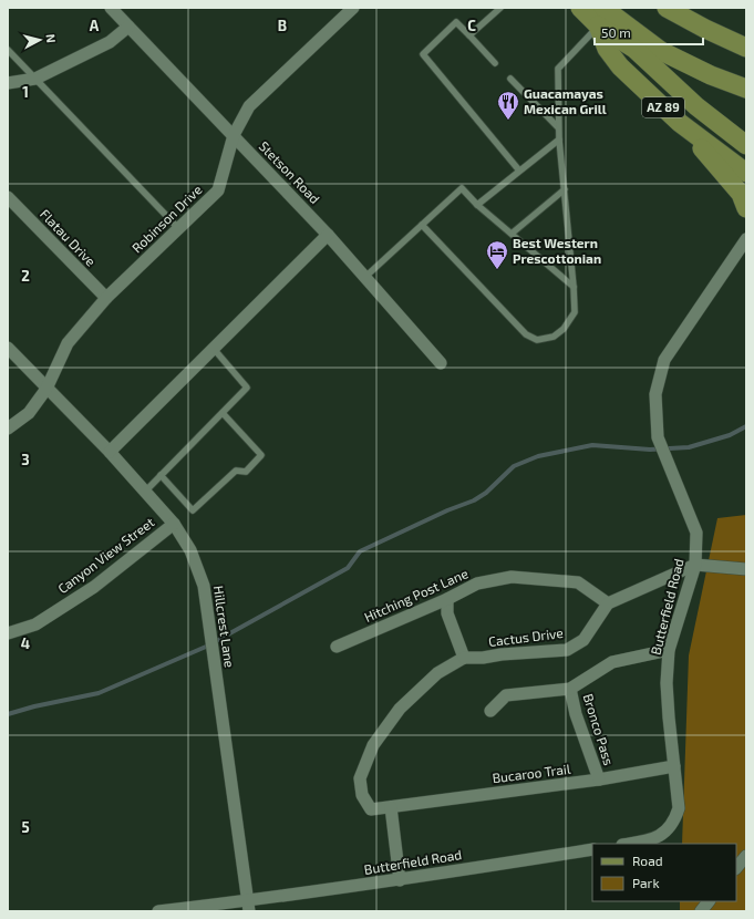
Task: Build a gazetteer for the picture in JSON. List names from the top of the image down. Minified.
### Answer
{"streets":{"main road":["AZ 89"],"street":["Stetson Road","Robinson Drive","Flatau Drive","Canyon View Street","Hitching Post Lane","Butterfield Road","Hillcrest Lane","Cactus Drive","Bronco Pass","Bucaroo Trail"]},"crossings":[["Stetson Road","Robinson Drive"],["Robinson Drive","Flatau Drive"],["Robinson Drive","Hillcrest Lane"],["Canyon View Street","Hillcrest Lane"],["Hitching Post Lane","Cactus Drive"],["Butterfield Road","Hillcrest Lane"],["Butterfield Road","Bucaroo Trail"],["Cactus Drive","Bucaroo Trail"],["Bronco Pass","Bucaroo Trail"]],"places":{"restaurant":["Guacamayas Mexican Grill"],"hotel":["Best Western Prescottonian"]},"legend":["Road","Park"],"scale_bar":"50 m","north":"right","grid":{"columns":["A","B","C"],"rows":["1","2","3","4","5"]}}
